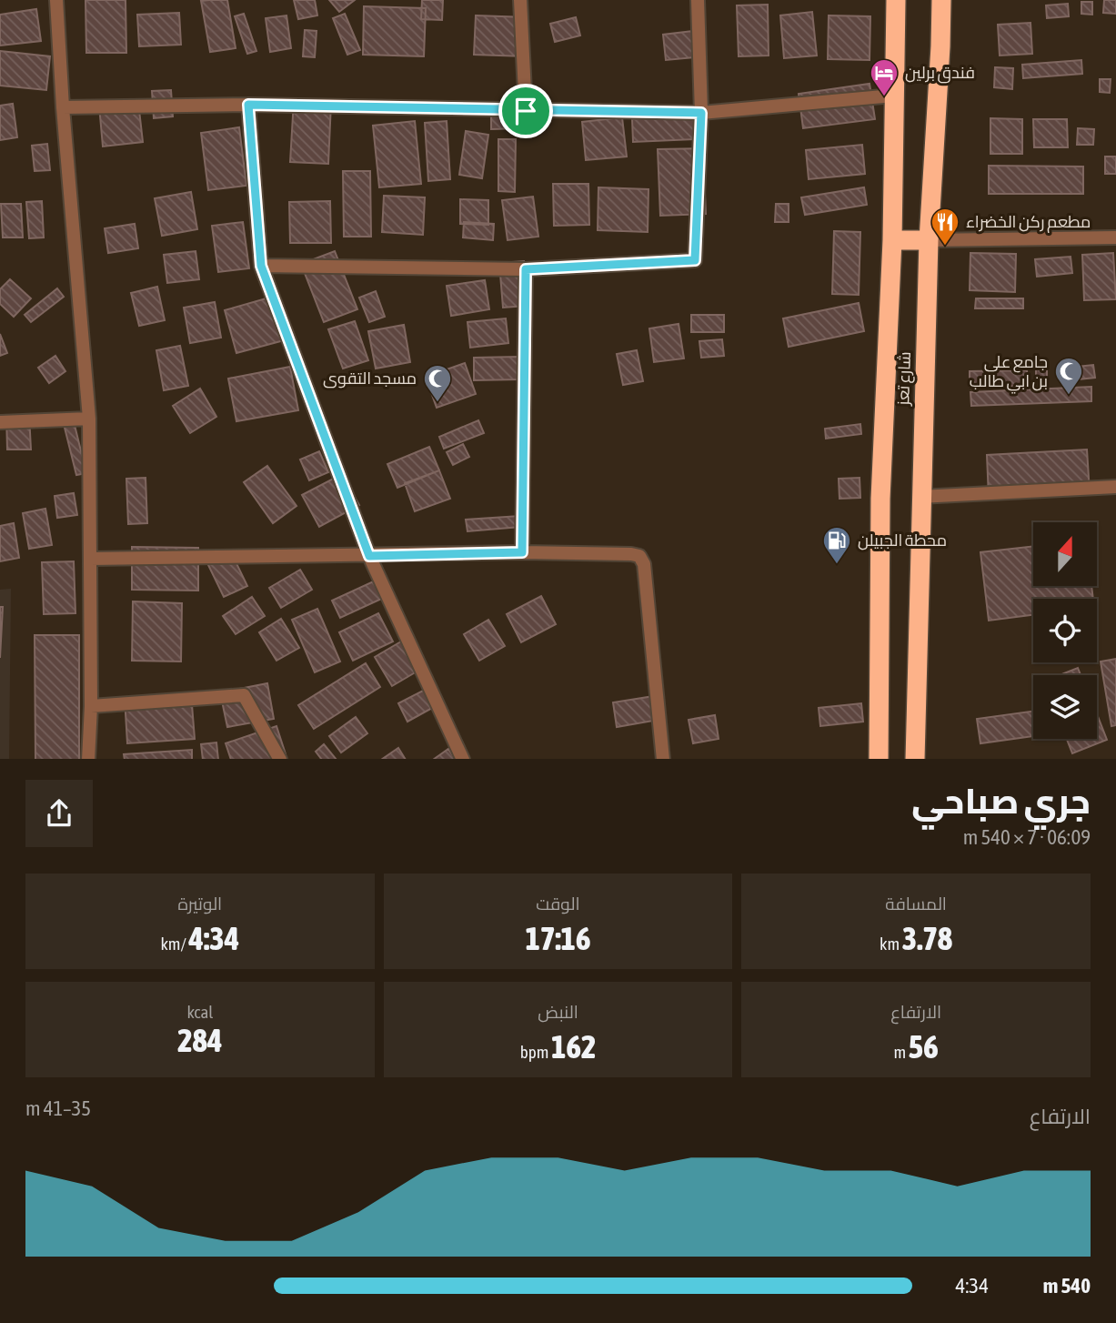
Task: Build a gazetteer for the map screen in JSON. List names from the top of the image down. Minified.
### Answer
{"streets":{"highway":["شارع تعز"]},"places":{"hotel":["فندق برلين"],"restaurant":["مطعم ركن الخضراء"],"mosque":["جامع علي بن ابي طالب","مسجد التقوى"],"fuel station":["محطة الجبيلن"]},"north":"top","page":{"heading":["جري صباحي","06:09 · 7 × 540 m"],"stats":[["المسافة","3.78 km"],["الوقت","17:16"],["الوتيرة","4:34 /km"],["الارتفاع","56 m"],["النبض","162 bpm"],["kcal","284"]],"chart":["الارتفاع","35–41 m"],"list":[{"name":"540 m","note":"4:34"}]}}
